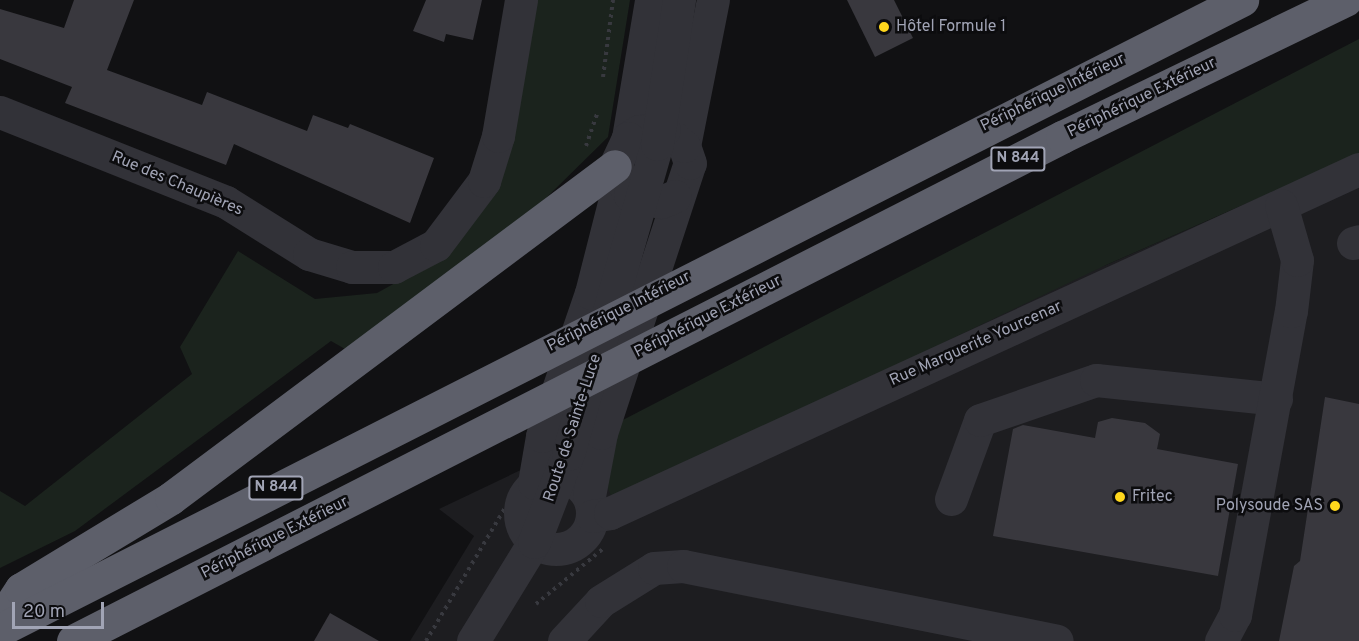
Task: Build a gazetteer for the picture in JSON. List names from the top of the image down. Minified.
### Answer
{"streets":{"highway":["Périphérique Intérieur","Périphérique Extérieur","N 844"],"street":["Rue des Chaupières","Rue Marguerite Yourcenar","Route de Sainte-Luce"]},"crossings":[["Rue Marguerite Yourcenar","Route de Sainte-Luce"]],"places":["Hôtel Formule 1","Fritec","Polysoude SAS"],"scale_bar":"20 m"}
